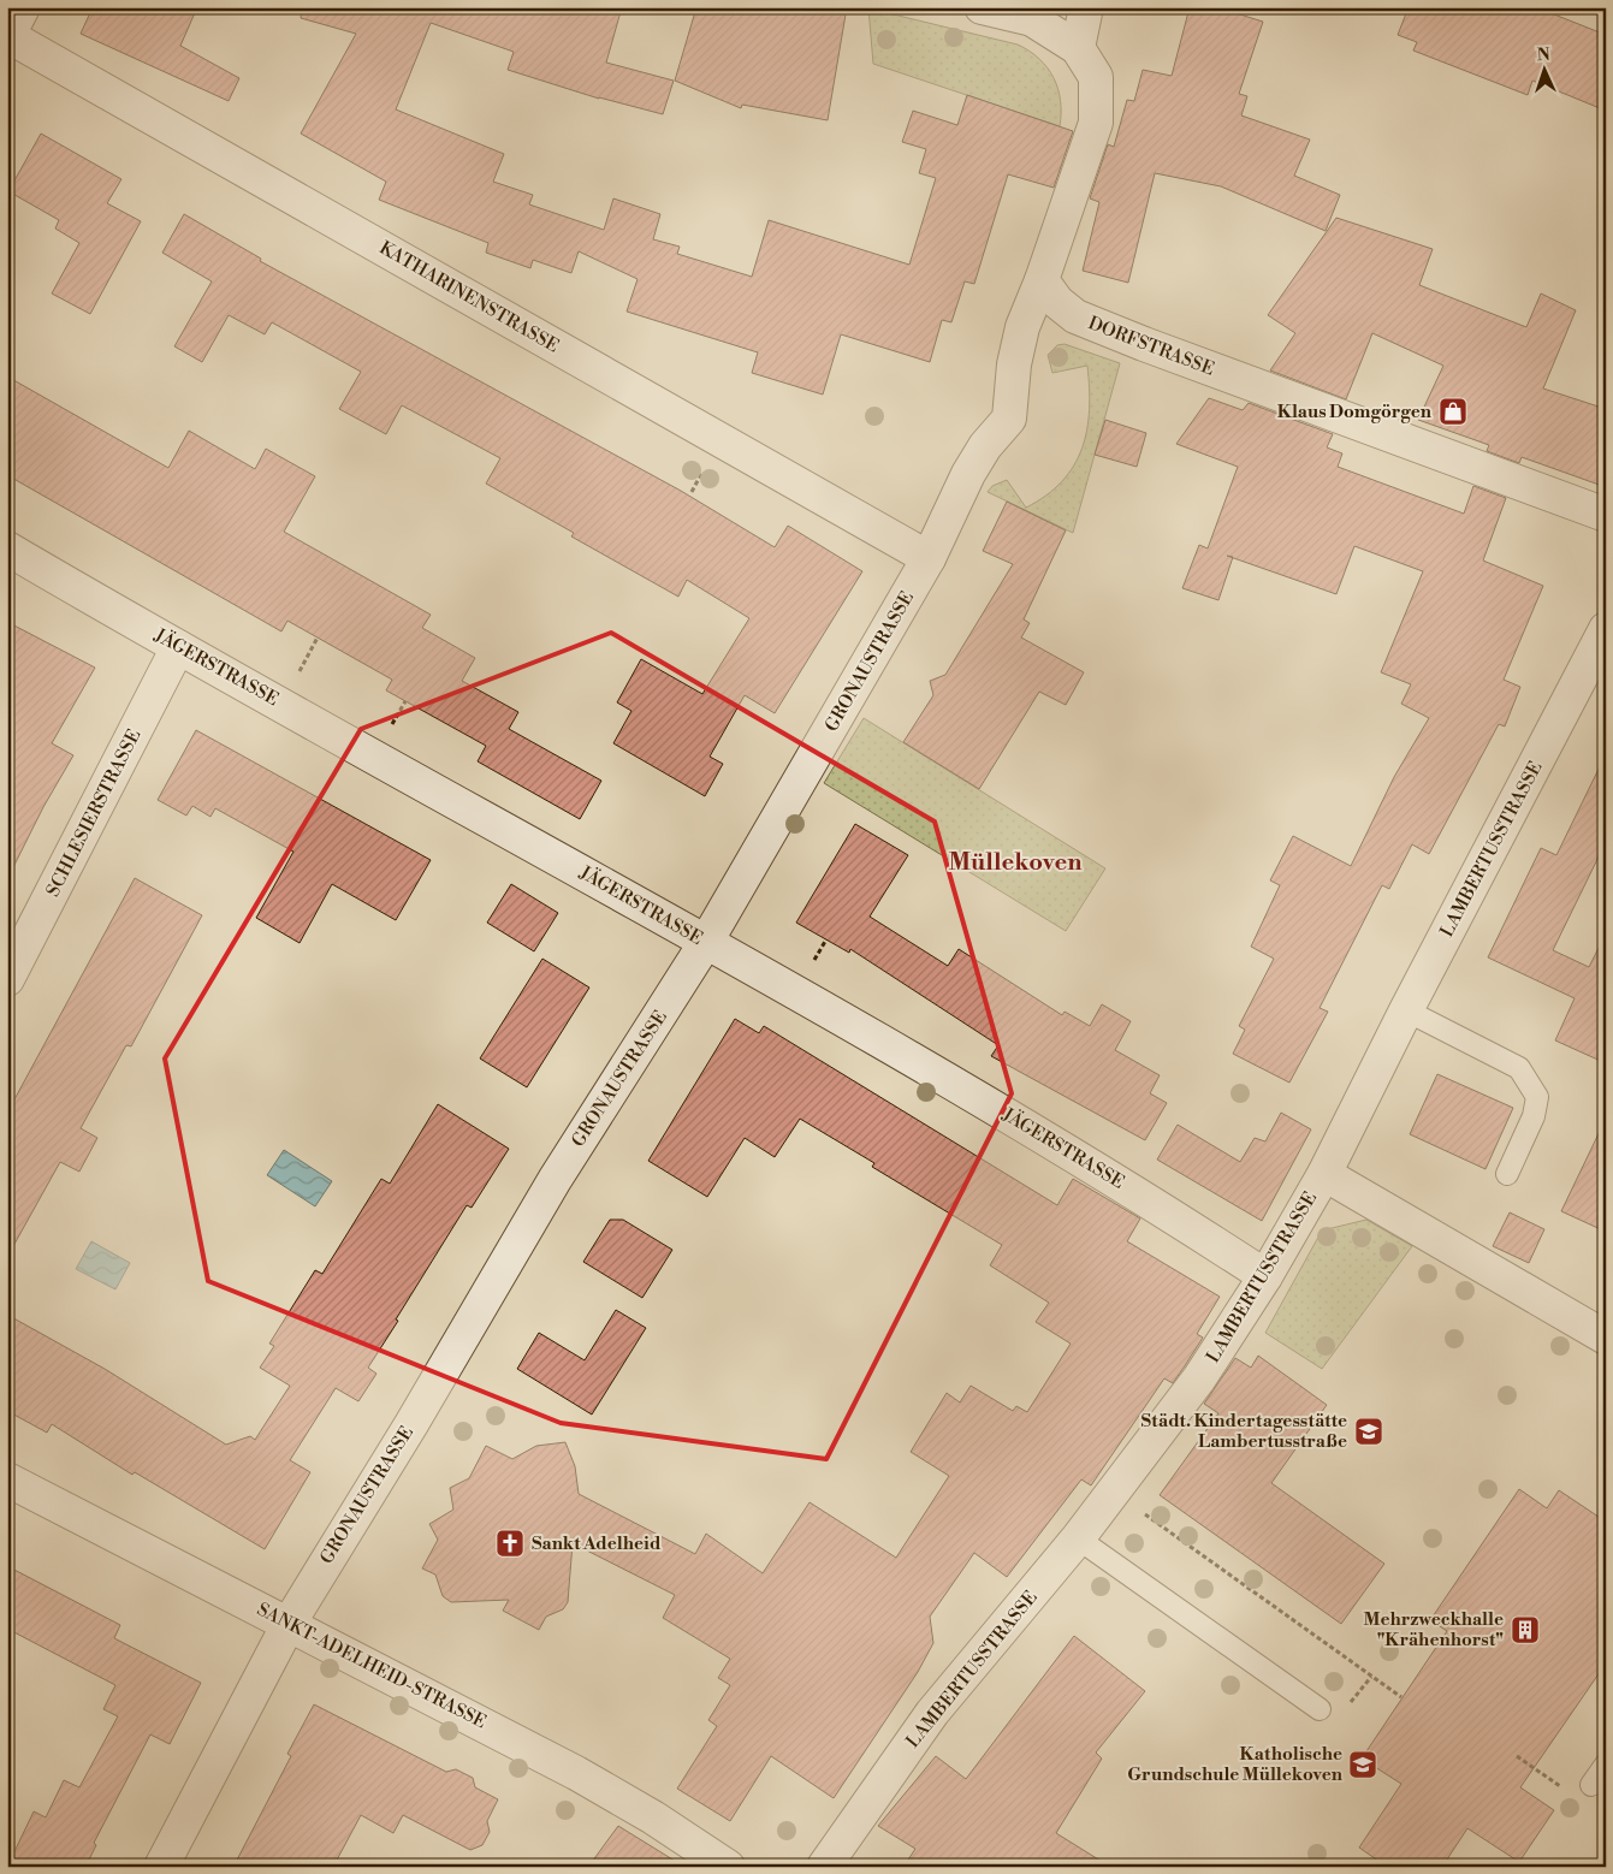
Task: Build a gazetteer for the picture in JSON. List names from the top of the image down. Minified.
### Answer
{"streets":{"street":["KATHARINENSTRASSE","DORFSTRASSE","GRONAUSTRASSE","JÄGERSTRASSE","SCHLESIERSTRASSE","LAMBERTUSSTRASSE","SANKT-ADELHEID-STRASSE"]},"crossings":[["KATHARINENSTRASSE","GRONAUSTRASSE"],["DORFSTRASSE","GRONAUSTRASSE"],["GRONAUSTRASSE","JÄGERSTRASSE"],["GRONAUSTRASSE","SANKT-ADELHEID-STRASSE"],["JÄGERSTRASSE","SCHLESIERSTRASSE"],["JÄGERSTRASSE","LAMBERTUSSTRASSE"]],"districts":["Müllekoven"],"places":{"shop":["Klaus Domgörgen"],"school or university":["Städt. Kindertagesstätte Lambertusstraße","Katholische Grundschule Müllekoven"],"church":["Sankt Adelheid"],"building":["Mehrzweckhalle \"Krähenhorst\""]},"north":"top"}
